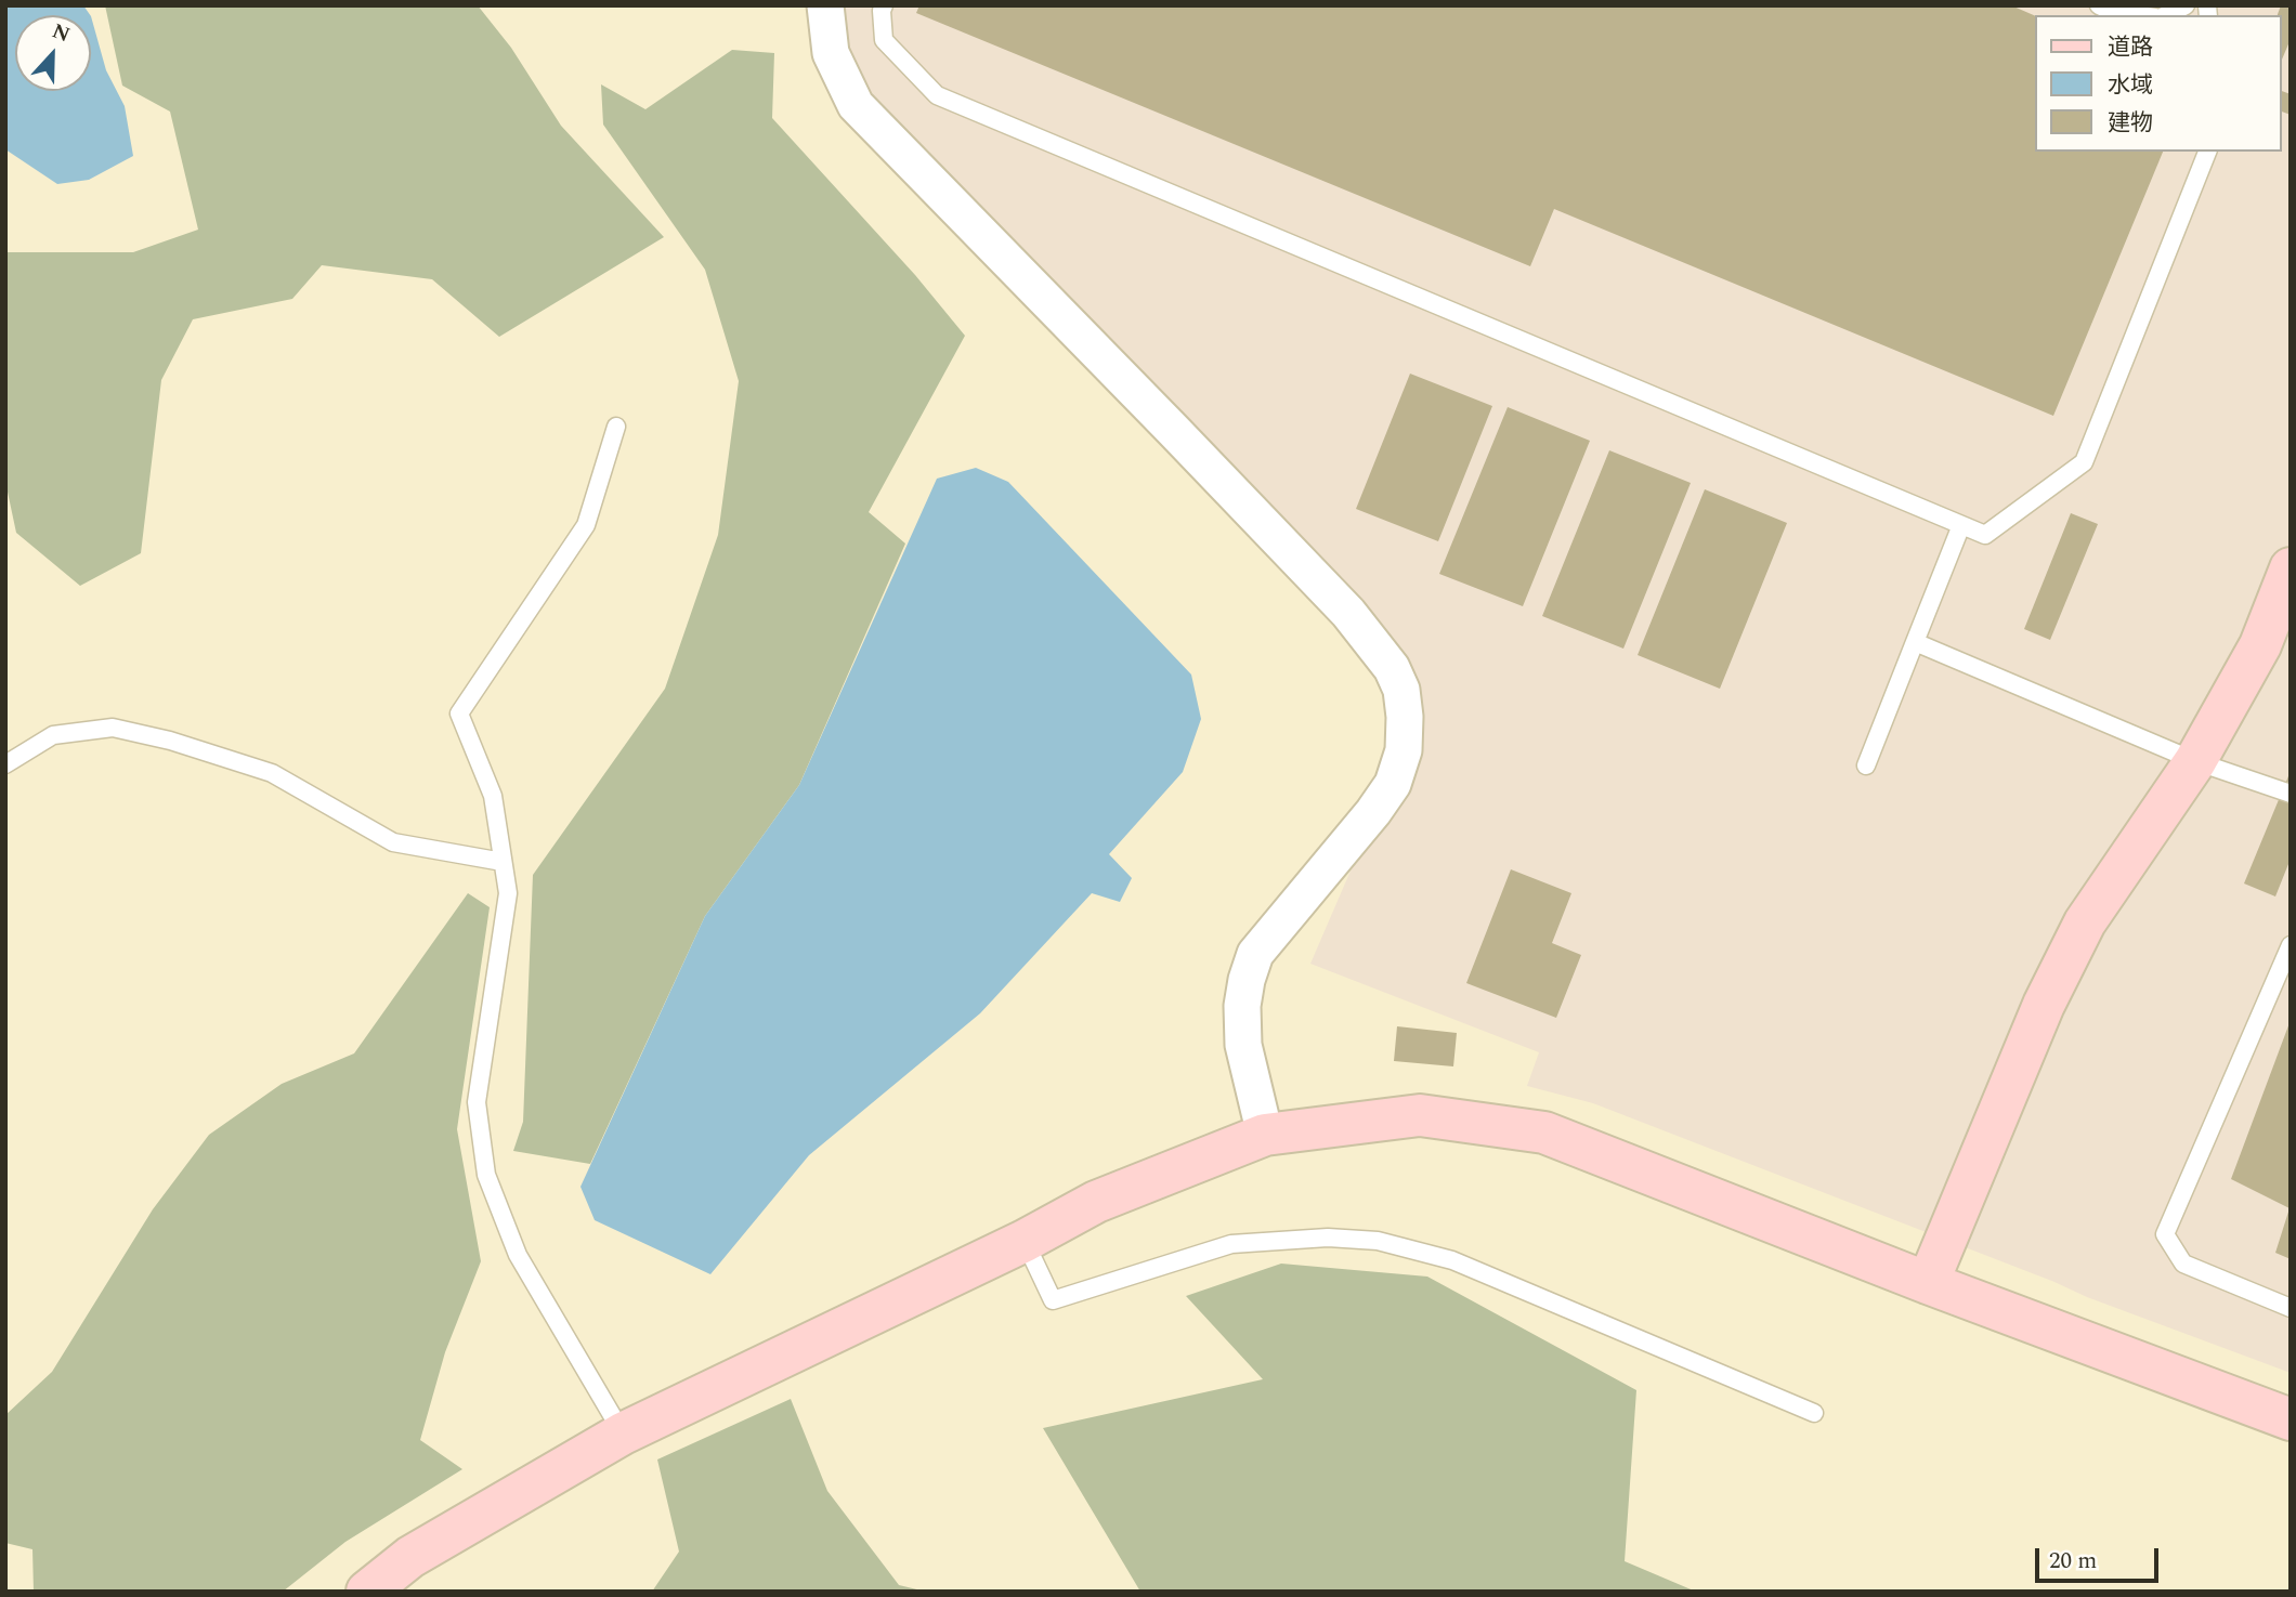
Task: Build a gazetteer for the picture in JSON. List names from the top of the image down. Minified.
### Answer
{"legend":["道路","水域","建物"],"scale_bar":"20 m","north":"top"}
